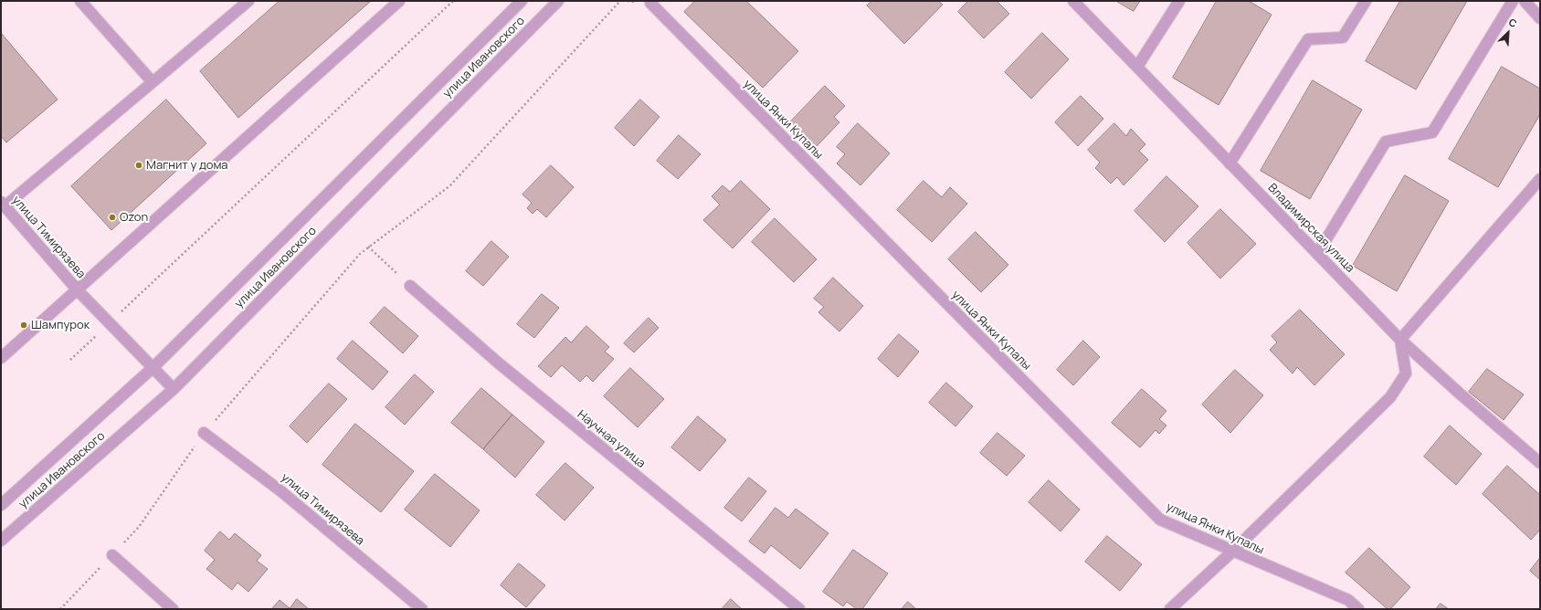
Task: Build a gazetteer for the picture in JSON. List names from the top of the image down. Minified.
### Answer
{"streets":{"street":["улица Ивановского","улица Янки Купалы","Владимирская улица","улица Тимирязева","Научная улица"]},"crossings":[["улица Ивановского","улица Тимирязева"]],"places":["Магнит у дома","Ozon","Шампурок"],"north":"top right"}
